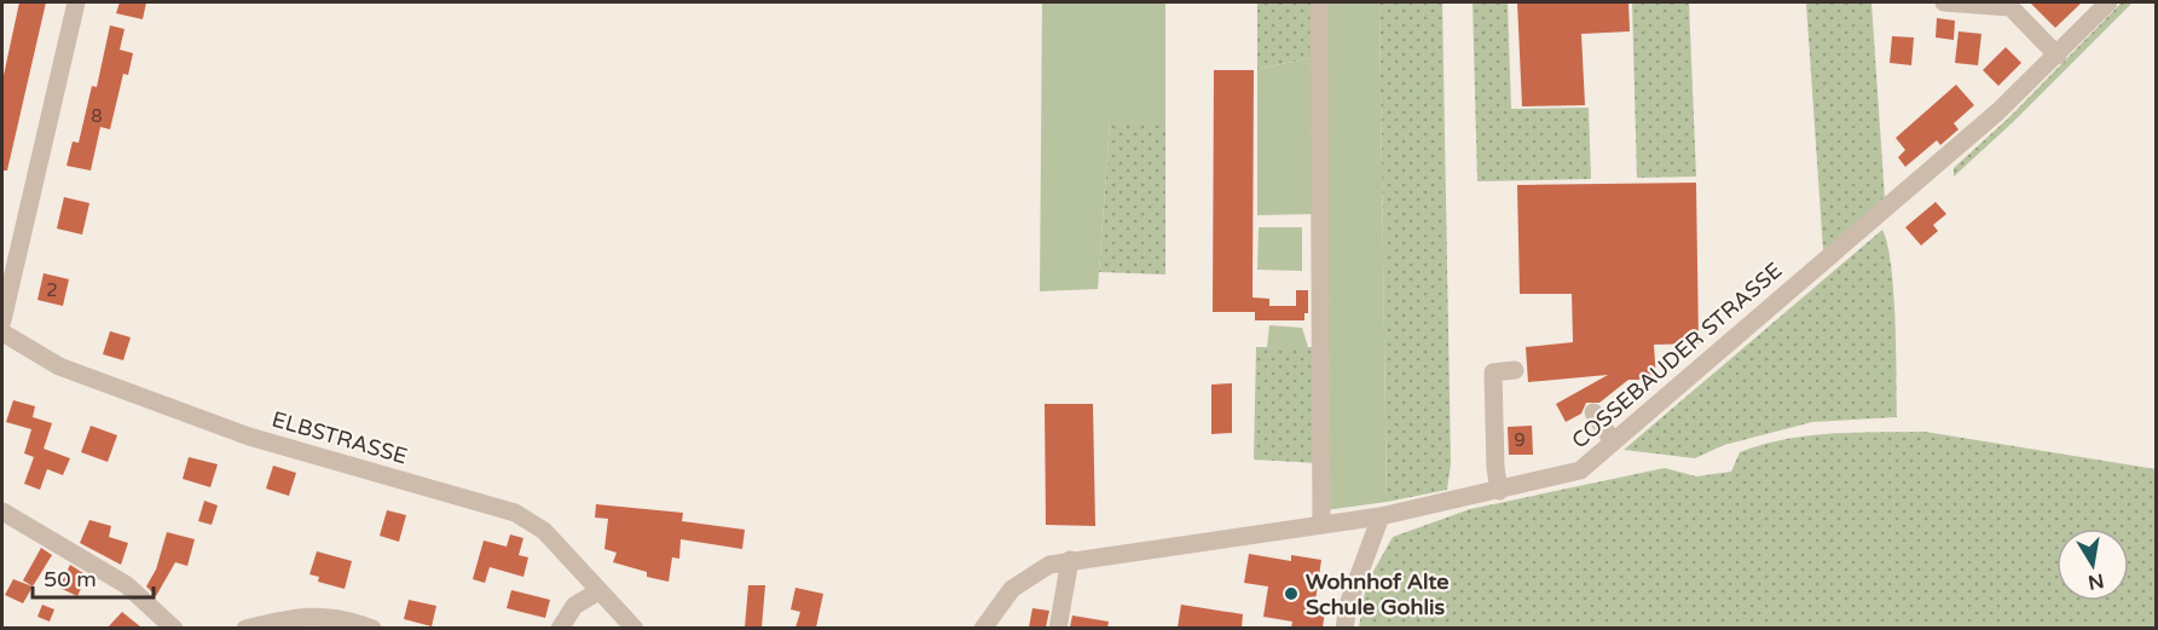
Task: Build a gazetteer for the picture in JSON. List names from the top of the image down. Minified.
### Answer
{"streets":{"street":["COSSEBAUDER STRASSE","ELBSTRASSE"]},"places":["Wohnhof Alte Schule Gohlis"],"house_numbers":["8","2","9"],"scale_bar":"50 m","north":"bottom"}
